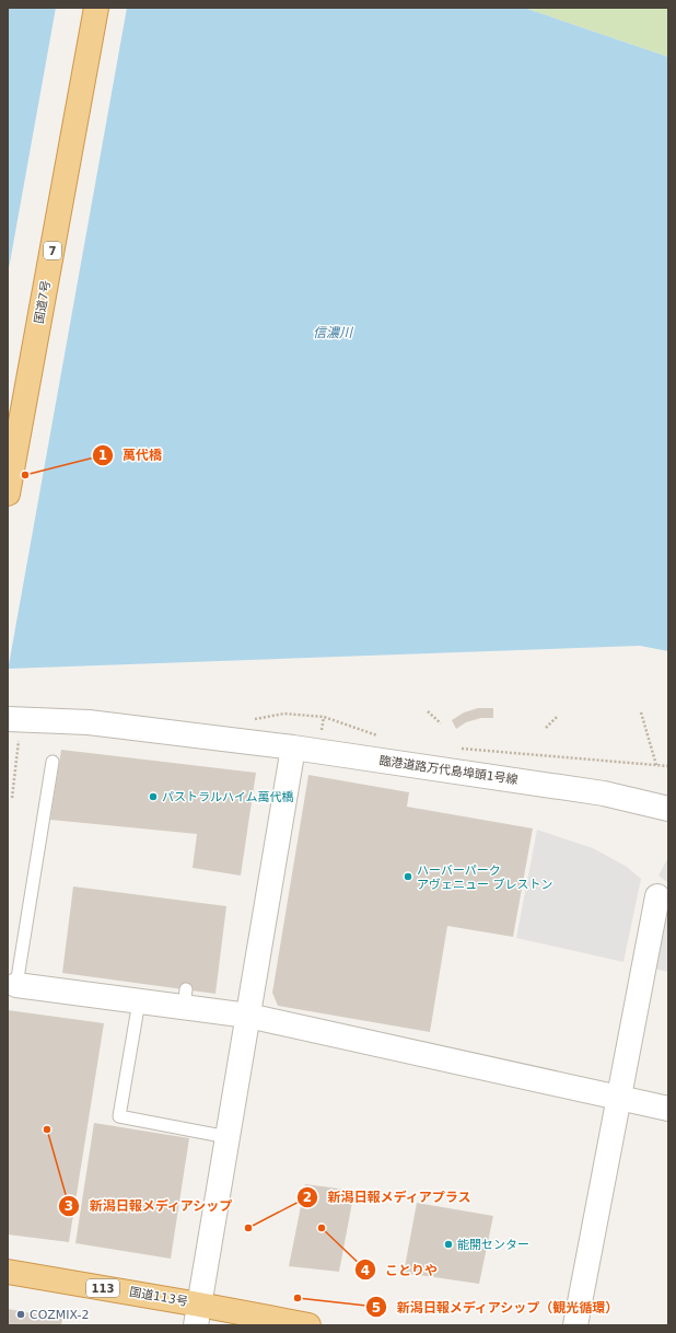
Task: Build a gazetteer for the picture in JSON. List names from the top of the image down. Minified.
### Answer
{"streets":{"highway":["7","国道7号","113","国道113号"],"street":["臨港道路万代島埠頭1号線"]},"water":["信濃川"],"places":["萬代橋","パストラルハイム萬代橋","ハーバーパーク アヴェニュー ブレストン","新潟日報メディアシップ","新潟日報メディアプラス","ことりや","能開センター","新潟日報メディアシップ（観光循環）","COZMIX-2"]}
